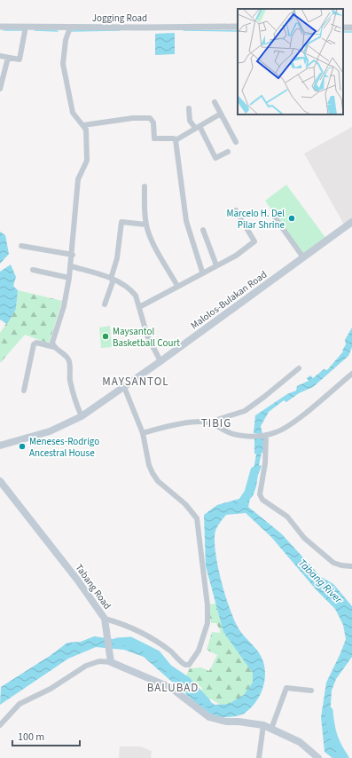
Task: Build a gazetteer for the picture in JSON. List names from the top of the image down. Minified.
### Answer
{"streets":{"main road":["Malolos-Bulakan Road","Tabang Road"],"street":["Jogging Road"]},"districts":["MAYSANTOL","TIBIG","BALUBAD"],"water":["Tabang River"],"places":["Marcelo H. Del Pilar Shrine","Maysantol Basketball Court","Meneses-Rodrigo Ancestral House"],"scale_bar":"100 m"}
